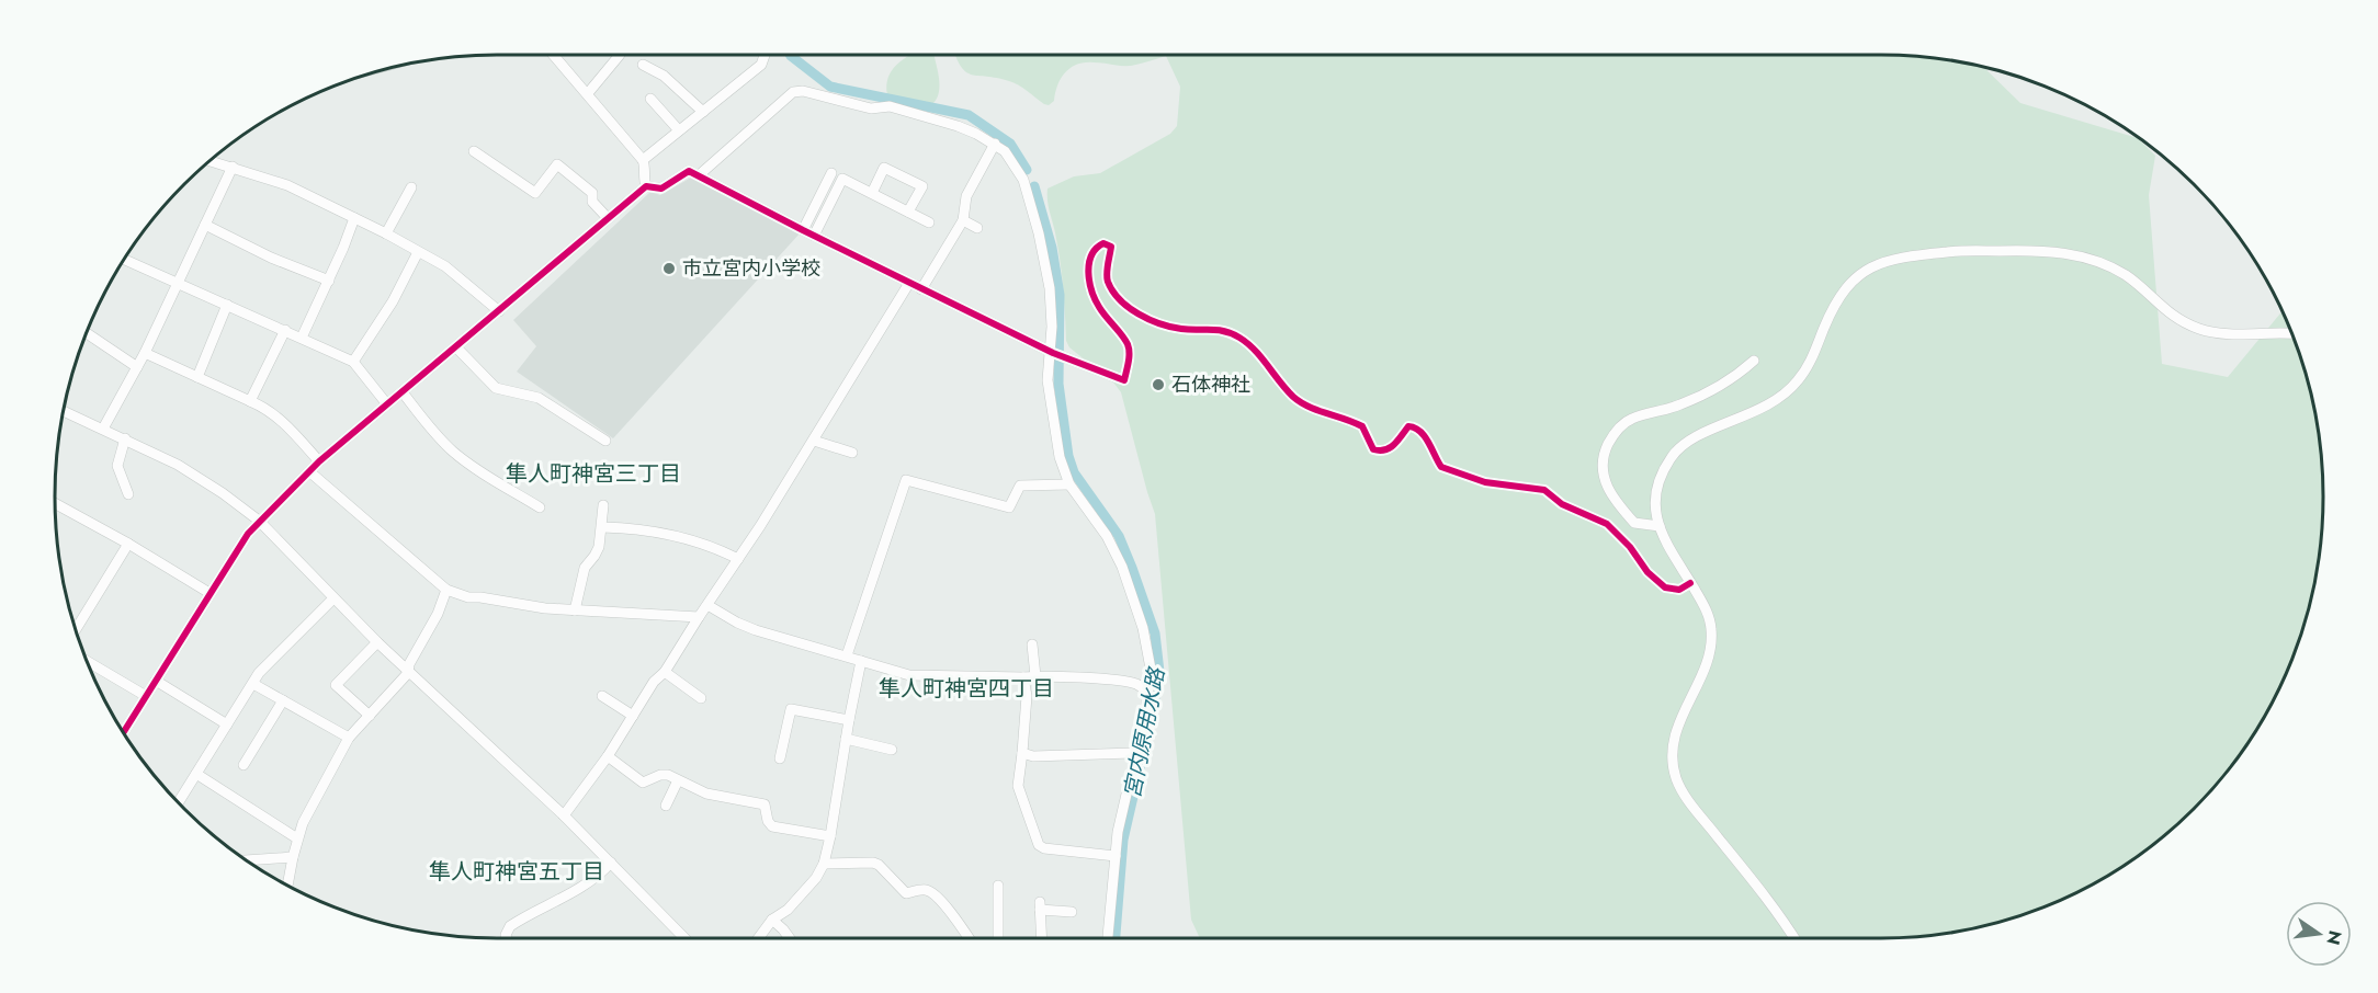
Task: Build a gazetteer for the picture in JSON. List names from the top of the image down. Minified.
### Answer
{"districts":["隼人町神宮三丁目","隼人町神宮四丁目","隼人町神宮五丁目"],"water":["宮内原用水路"],"places":["市立宮内小学校","石体神社"],"north":"right"}
